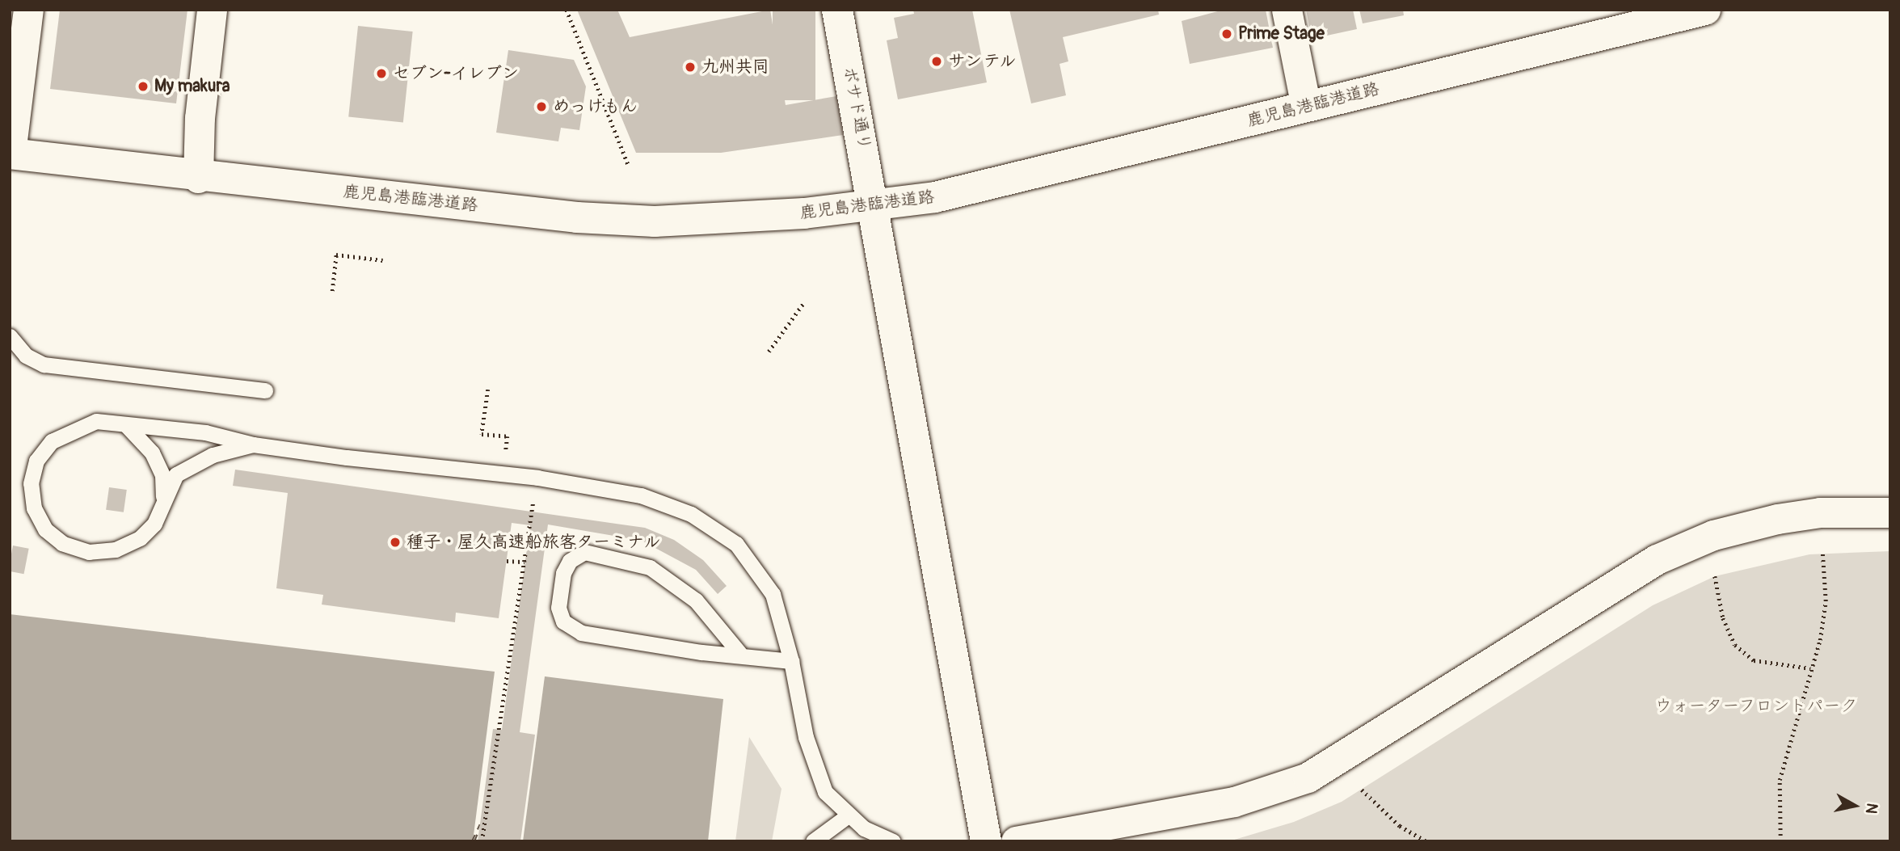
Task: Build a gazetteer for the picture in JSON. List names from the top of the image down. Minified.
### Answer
{"streets":{"street":["鹿児島港臨港道路","ボサド通り"]},"crossings":[["鹿児島港臨港道路","ボサド通り"]],"parks":["ウォーターフロントパーク"],"places":["Prime Stage","サンテル","九州共同","セブン-イレブン","My makura","めっけもん","種子・屋久高速船旅客ターミナル"],"north":"right"}
